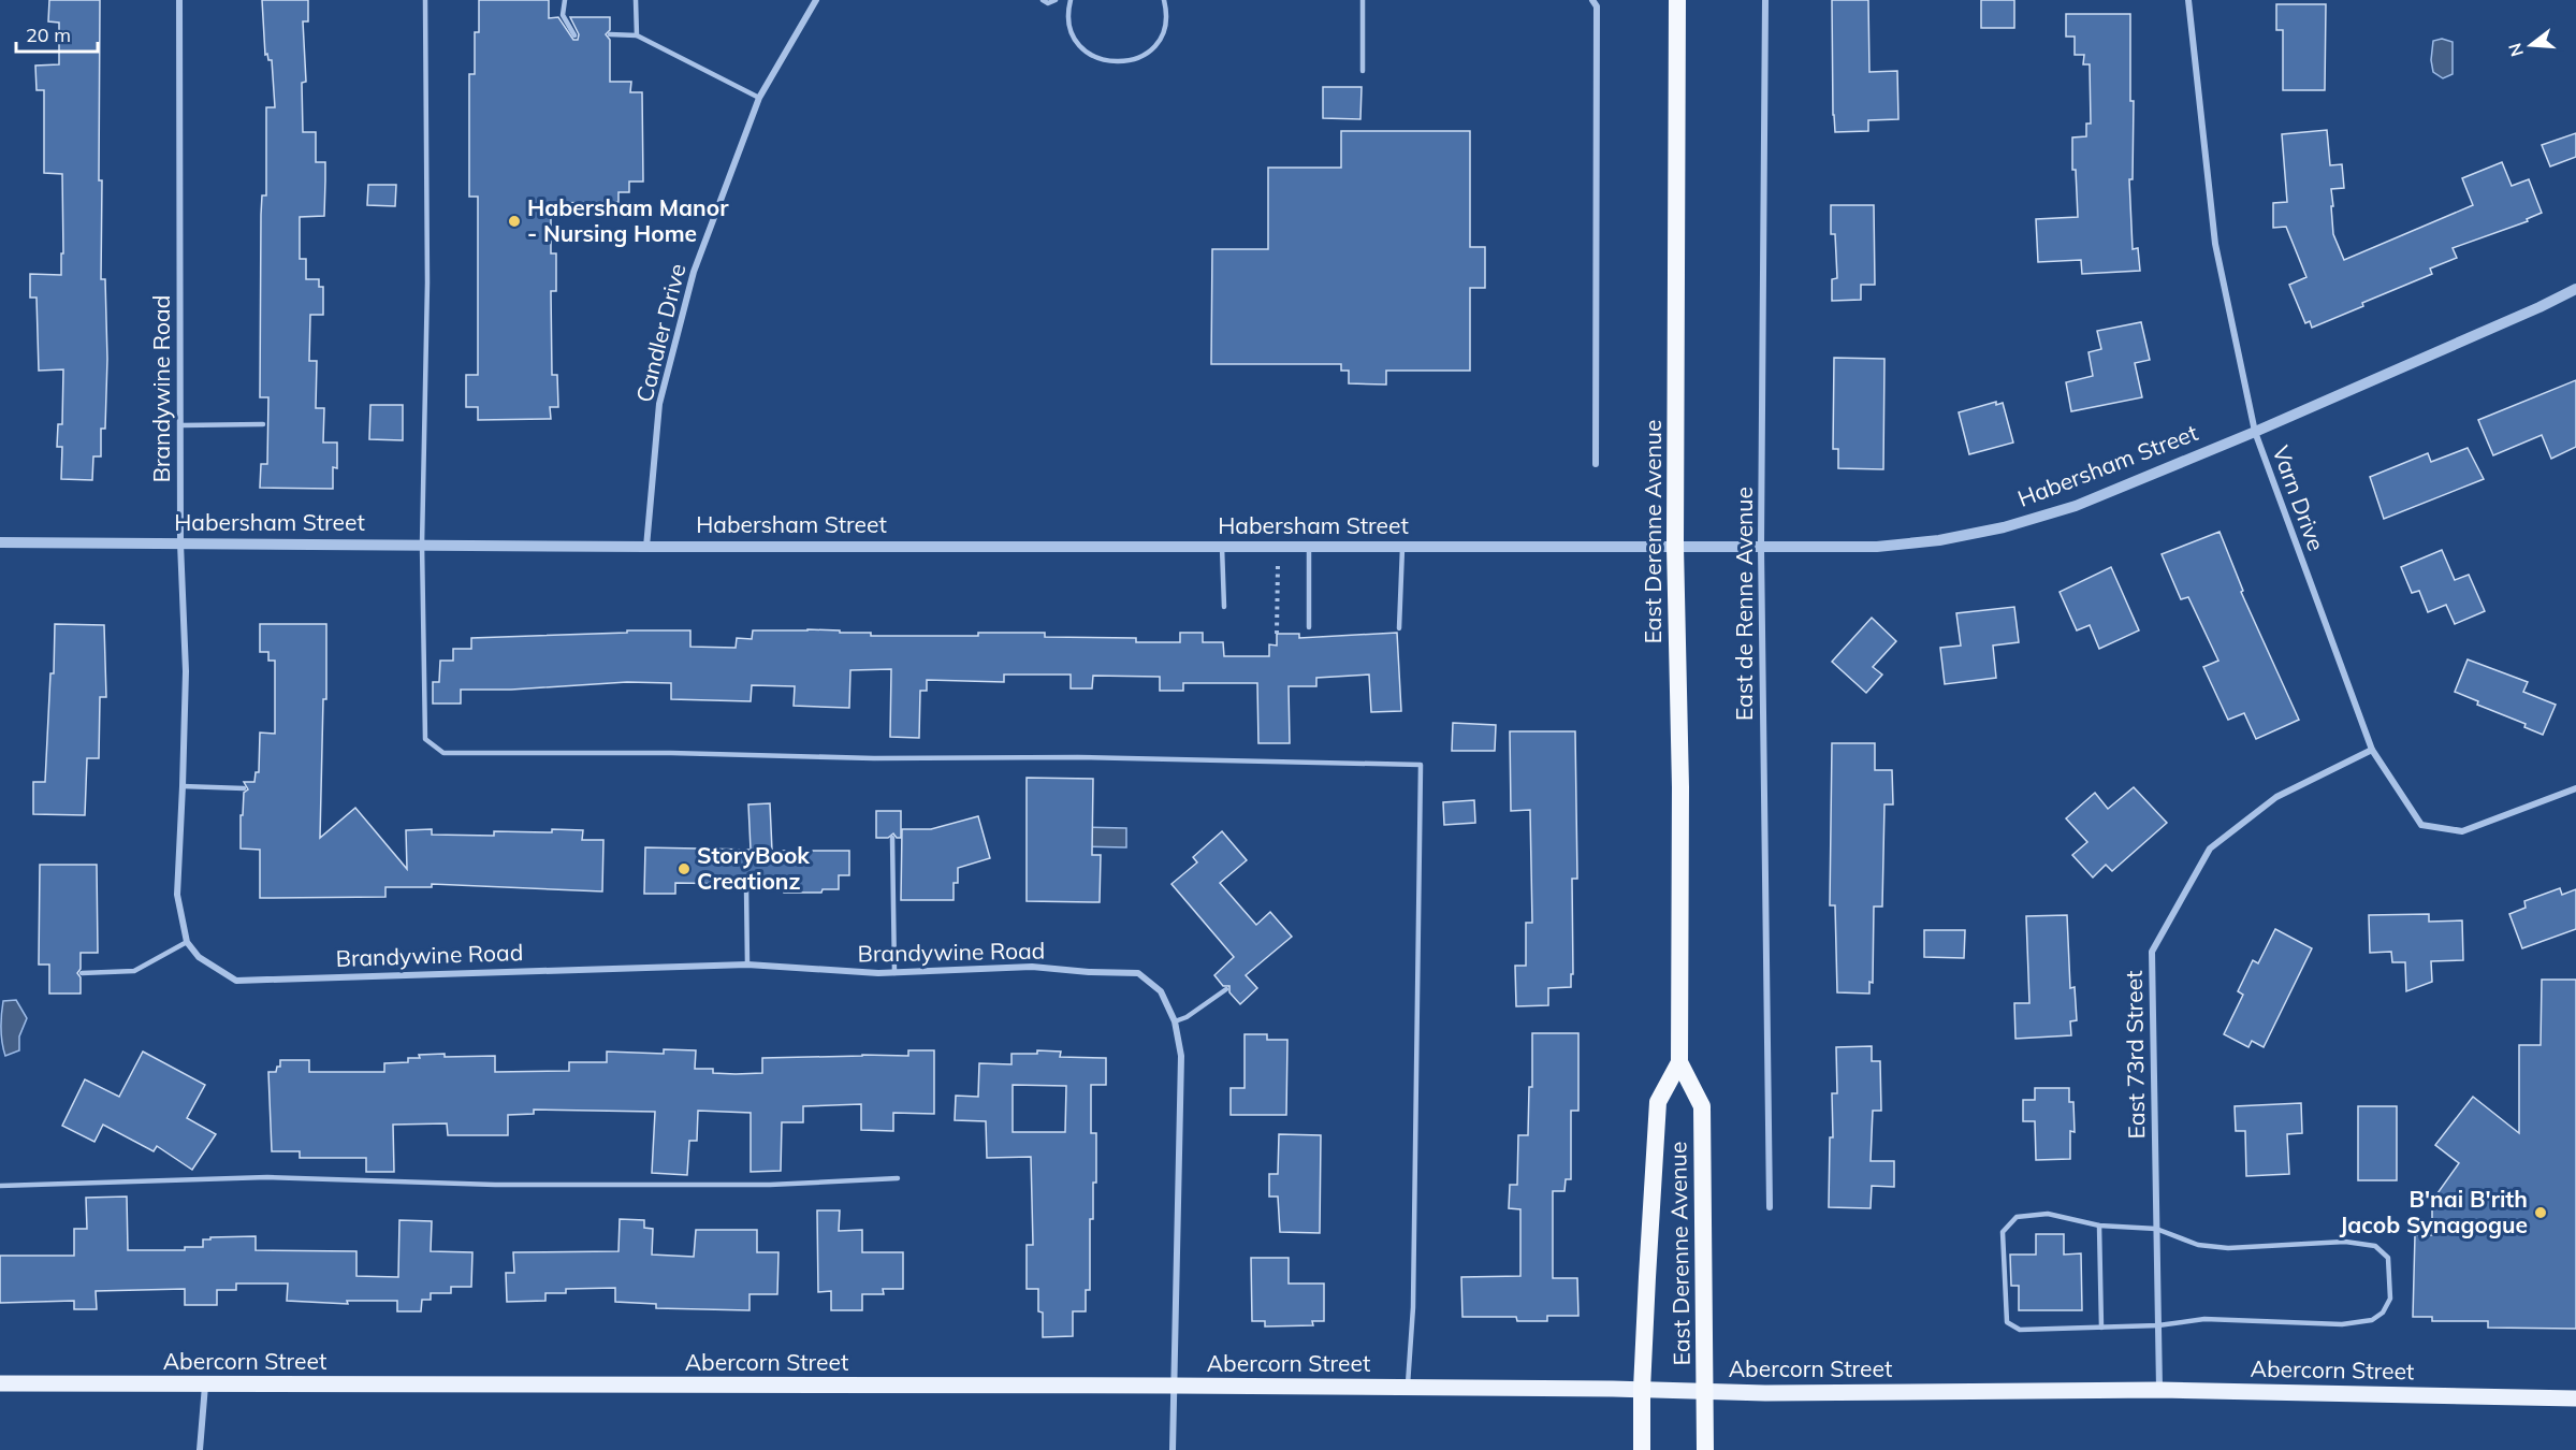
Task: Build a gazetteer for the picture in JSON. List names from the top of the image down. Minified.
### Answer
{"streets":{"highway":["East Derenne Avenue"],"main road":["Abercorn Street"],"street":["Candler Drive","Brandywine Road","Habersham Street","Varn Drive","East de Renne Avenue","East 73rd Street"]},"crossings":[["Candler Drive","Habersham Street"],["Brandywine Road","Habersham Street"],["Brandywine Road","Abercorn Street"],["Habersham Street","Varn Drive"],["Habersham Street","East Derenne Avenue"],["Habersham Street","East de Renne Avenue"],["Varn Drive","East 73rd Street"],["East Derenne Avenue","Abercorn Street"],["East 73rd Street","Abercorn Street"]],"places":["Habersham Manor - Nursing Home","StoryBook Creationz","B'nai B'rith Jacob Synagogue"],"scale_bar":"20 m","north":"left"}
